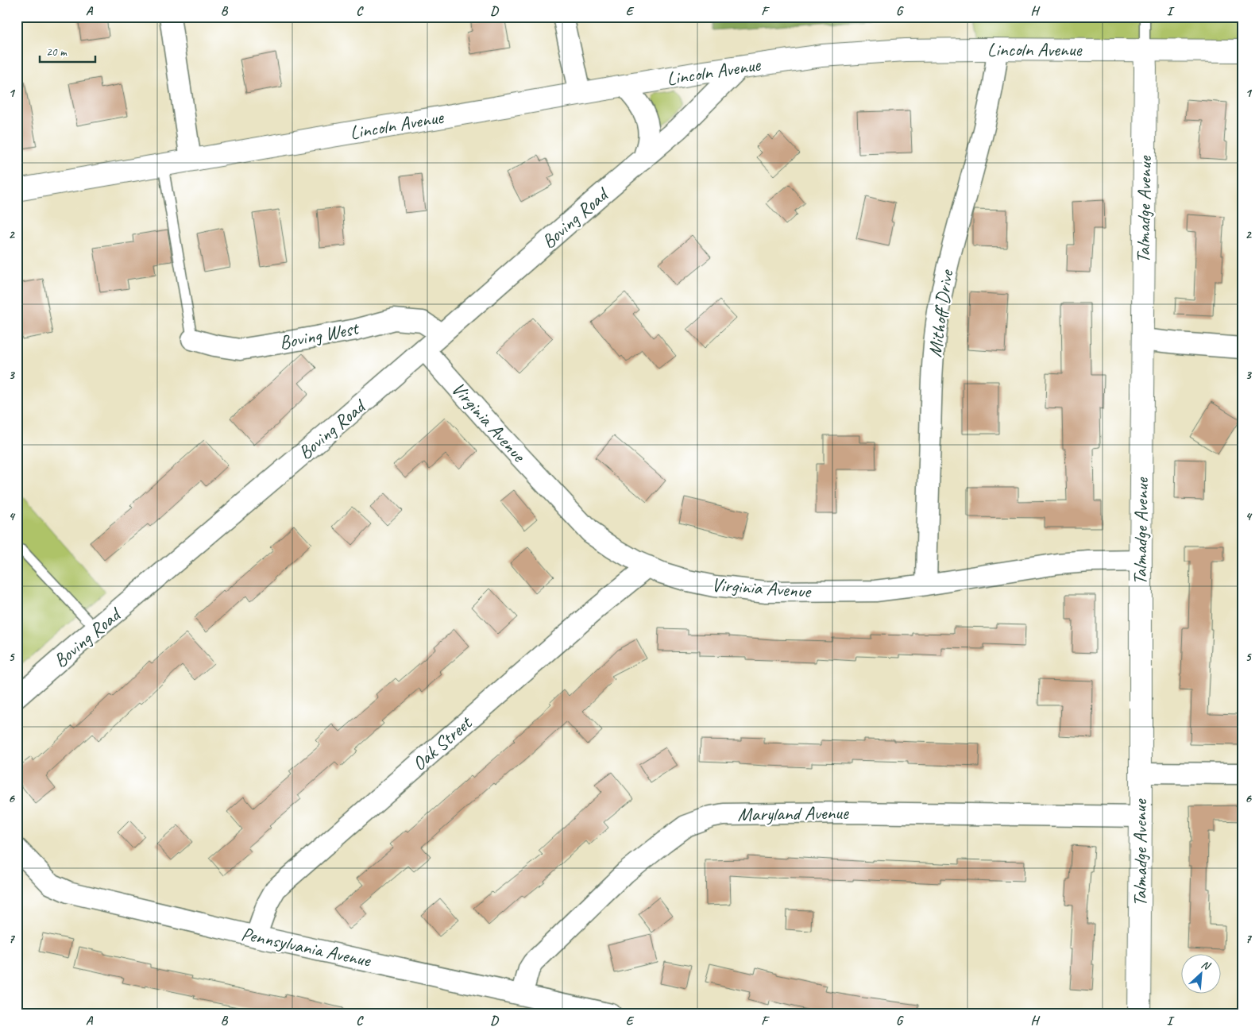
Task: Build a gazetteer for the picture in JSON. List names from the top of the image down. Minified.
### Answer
{"streets":{"main road":["Lincoln Avenue","Talmadge Avenue"],"street":["Boving Road","Mithoff Drive","Boving West","Virginia Avenue","Oak Street","Maryland Avenue","Pennsylvania Avenue"]},"crossings":[["Lincoln Avenue","Talmadge Avenue"],["Lincoln Avenue","Boving Road"],["Lincoln Avenue","Mithoff Drive"],["Talmadge Avenue","Virginia Avenue"],["Talmadge Avenue","Maryland Avenue"],["Boving Road","Boving West"],["Boving Road","Virginia Avenue"],["Mithoff Drive","Virginia Avenue"],["Virginia Avenue","Oak Street"],["Oak Street","Pennsylvania Avenue"],["Maryland Avenue","Pennsylvania Avenue"]],"scale_bar":"20 m","north":"top right","grid":{"columns":["A","B","C","D","E","F","G","H","I"],"rows":["1","2","3","4","5","6","7"]}}
